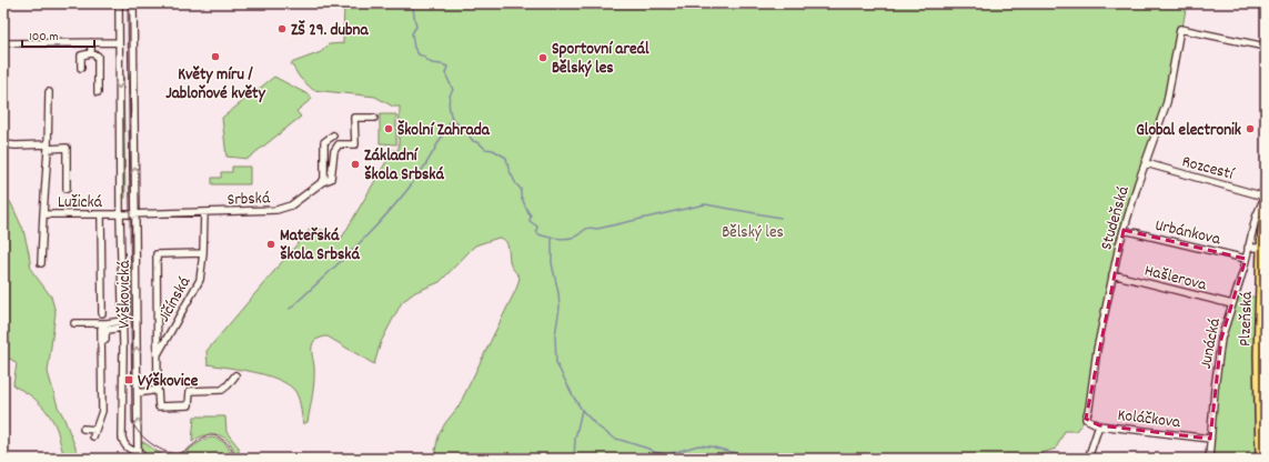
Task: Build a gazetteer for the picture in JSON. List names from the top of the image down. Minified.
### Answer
{"streets":{"main road":["Plzeňská"],"street":["Rozcestí","Srbská","Lužická","Studeňská","Urbánkova","Hašlerova","Výškovická","Jičínská","Junácká","Koláčkova"]},"crossings":[["Rozcestí","Studeňská"],["Rozcestí","Plzeňská"],["Rozcestí","Junácká"],["Srbská","Lužická"],["Srbská","Výškovická"],["Srbská","Jičínská"],["Lužická","Výškovická"],["Studeňská","Urbánkova"],["Studeňská","Hašlerova"],["Studeňská","Koláčkova"],["Urbánkova","Junácká"],["Hašlerova","Junácká"],["Plzeňská","Junácká"],["Junácká","Koláčkova"]],"parks":["Bělský les"],"places":{"other":["ZŠ 29. dubna","Květy míru / Jabloňové květy","Sportovní areál Bělský les","Školní Zahrada","Global electronik","Základní škola Srbská","Mateřská škola Srbská"],"transit":["Výškovice"]},"scale_bar":"100 m"}
